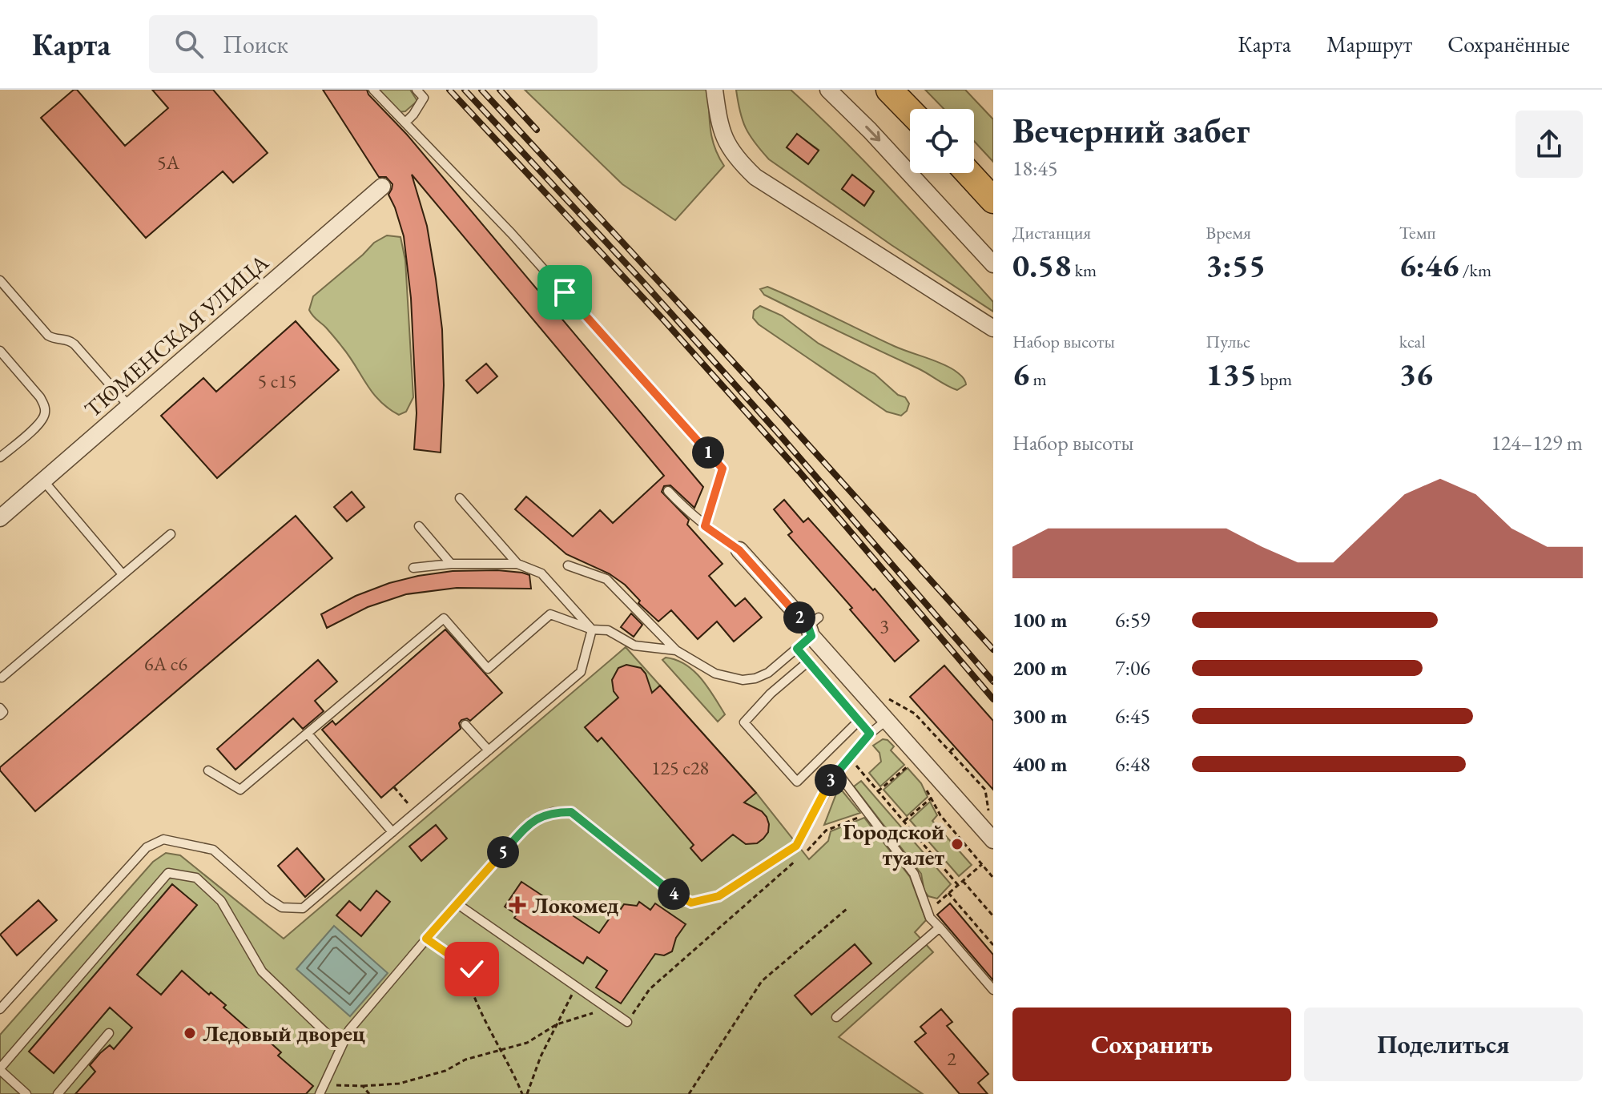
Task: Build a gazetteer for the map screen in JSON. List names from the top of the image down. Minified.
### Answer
{"streets":{"street":["ТЮМЕНСКАЯ УЛИЦА"]},"places":{"other":["Городской туалет","Ледовый дворец"],"health":["Локомед"]},"house_numbers":["5А","5 с15","3","6А с6","125 с28","2"],"page":{"header":"Карта","search":"Поиск","nav":["Карта","Маршрут","Сохранённые"],"heading":["Вечерний забег","18:45"],"stats":[["Дистанция","0.58 km"],["Время","3:55"],["Темп","6:46 /km"],["Набор высоты","6 m"],["Пульс","135 bpm"],["kcal","36"]],"chart":["Набор высоты","124–129 m"],"pins":["1","2","3","5","4"],"list":[{"name":"100 m","note":"6:59"},{"name":"200 m","note":"7:06"},{"name":"300 m","note":"6:45"},{"name":"400 m","note":"6:48"}],"buttons":["Сохранить","Поделиться"]}}
